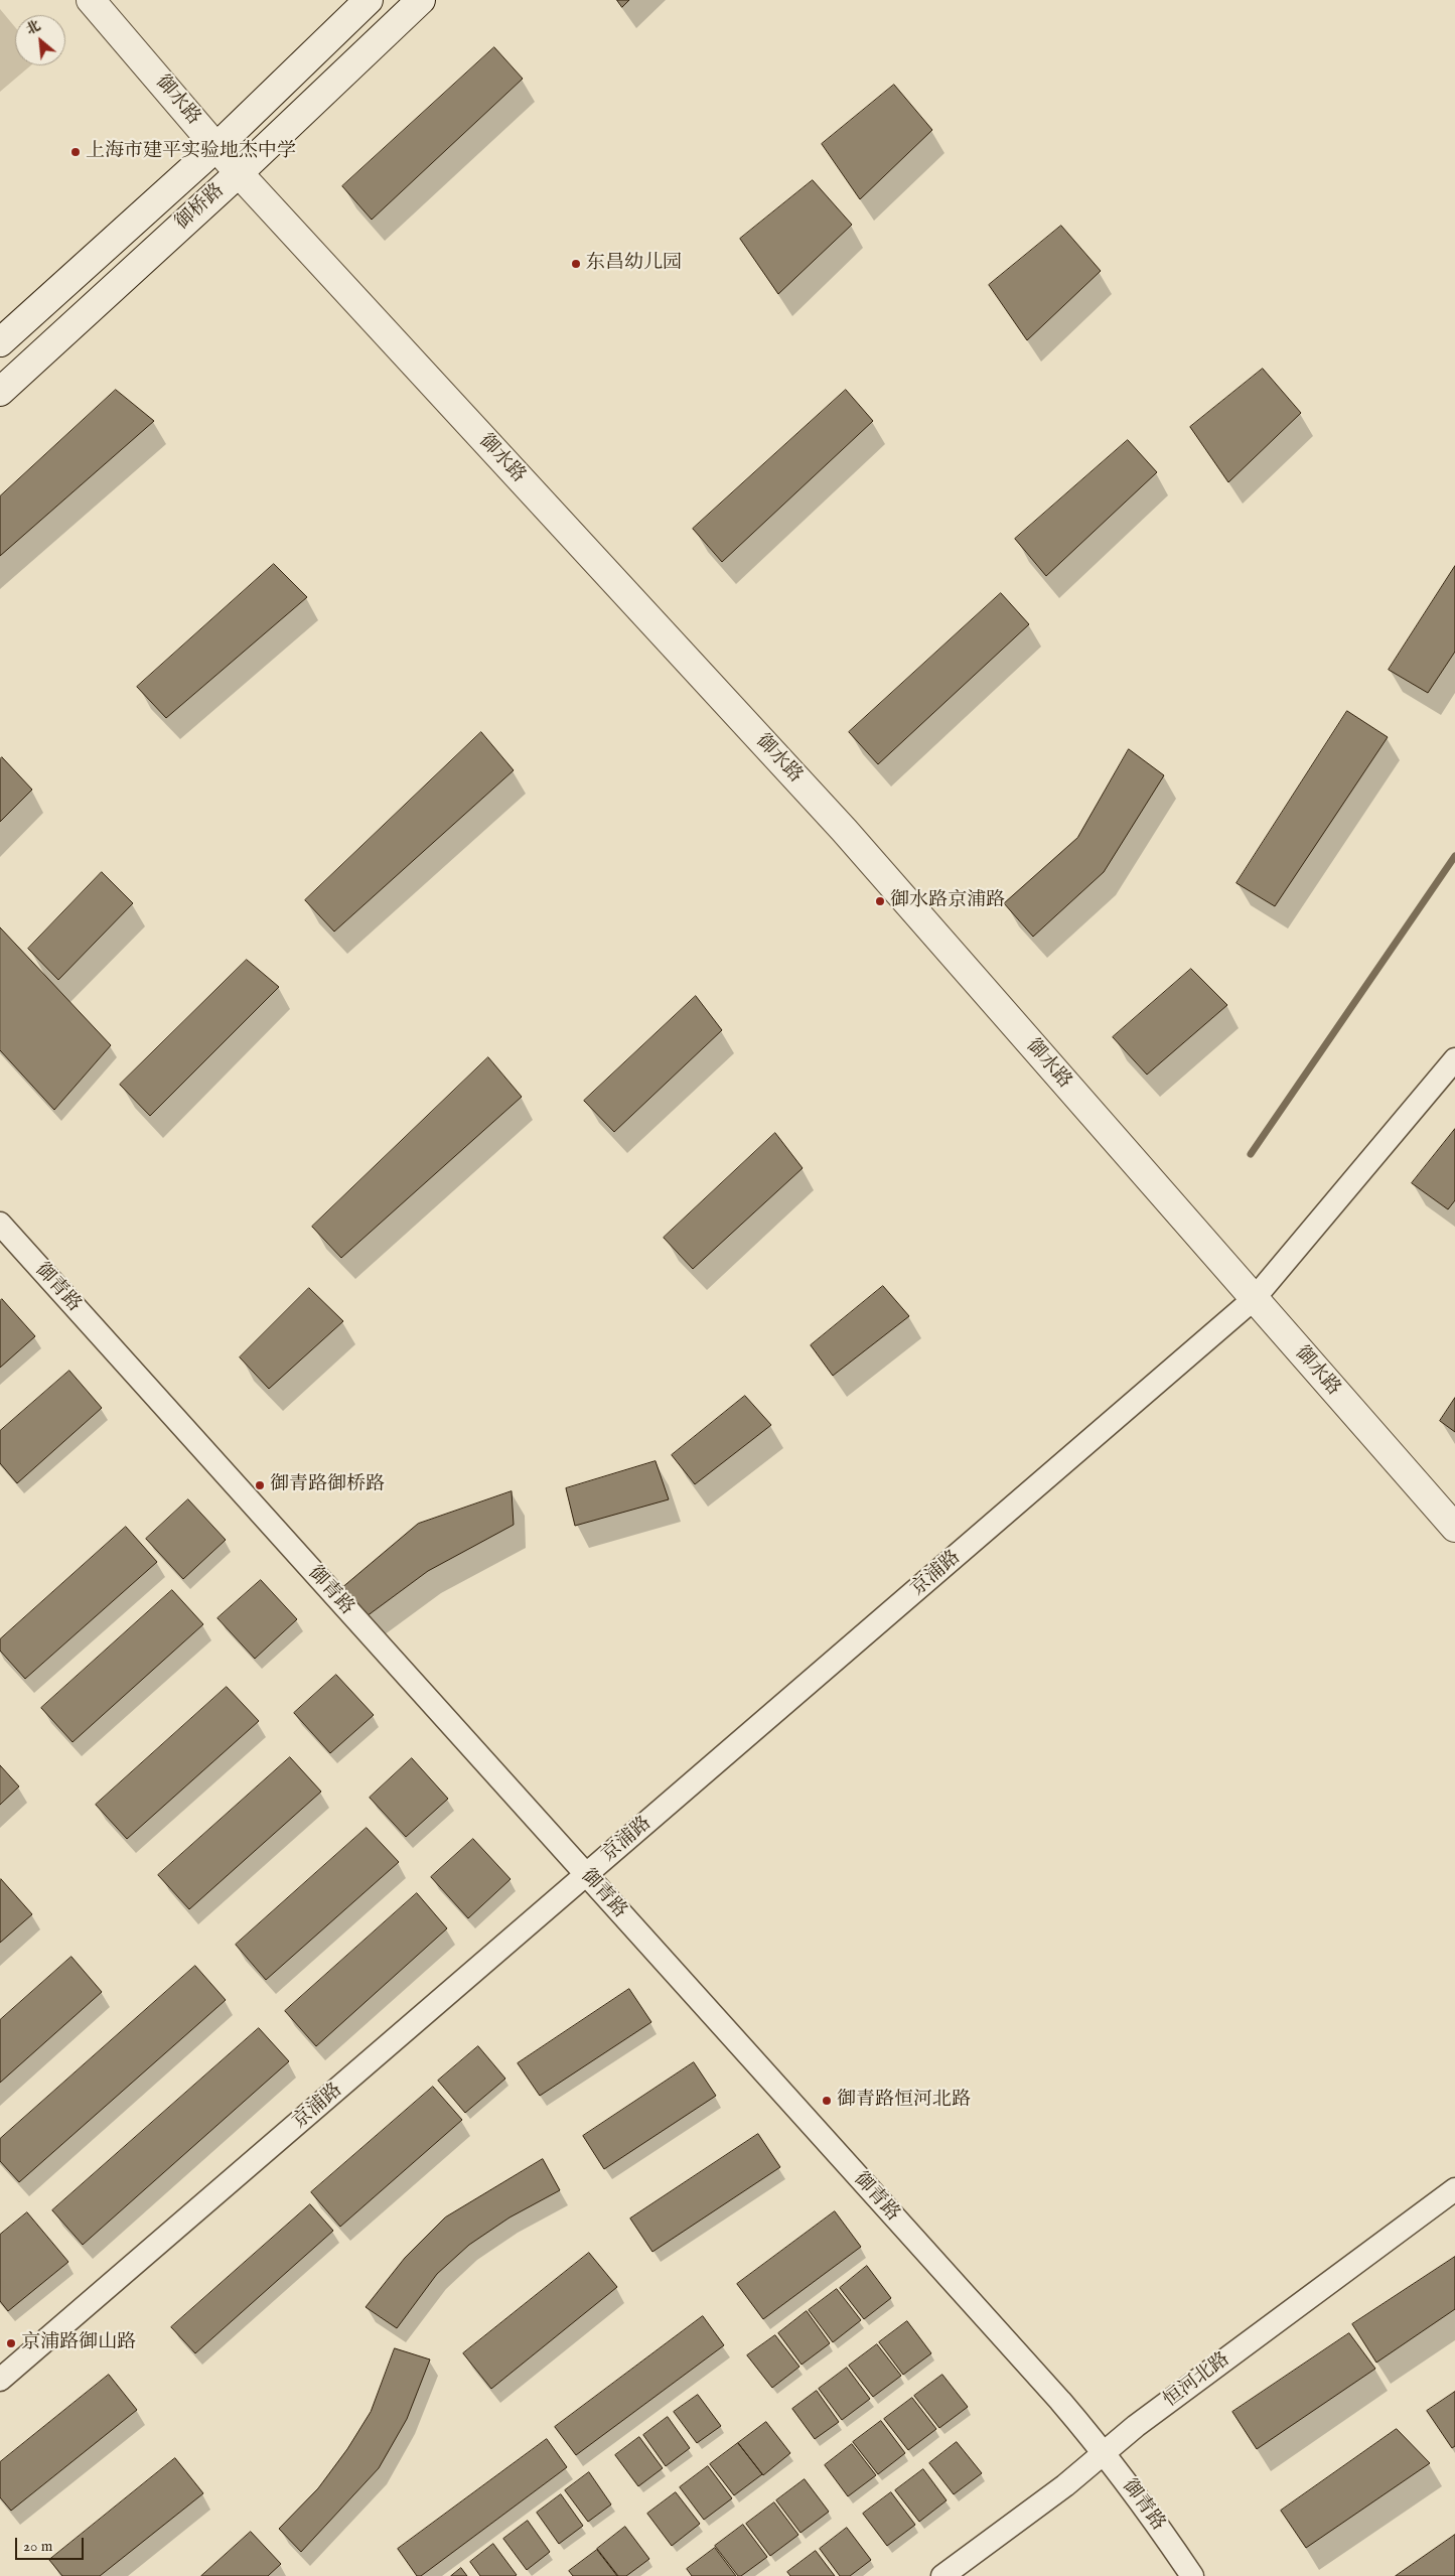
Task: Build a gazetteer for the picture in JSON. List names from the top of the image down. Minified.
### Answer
{"streets":{"street":["御水路","御桥路","御青路","京浦路","恒河北路"]},"crossings":[["御水路","御桥路"],["御水路","京浦路"],["御青路","京浦路"],["御青路","恒河北路"]],"places":["上海市建平实验地杰中学","东昌幼儿园","御水路京浦路","御青路御桥路","御青路恒河北路","京浦路御山路"],"scale_bar":"20 m","north":"top left"}
